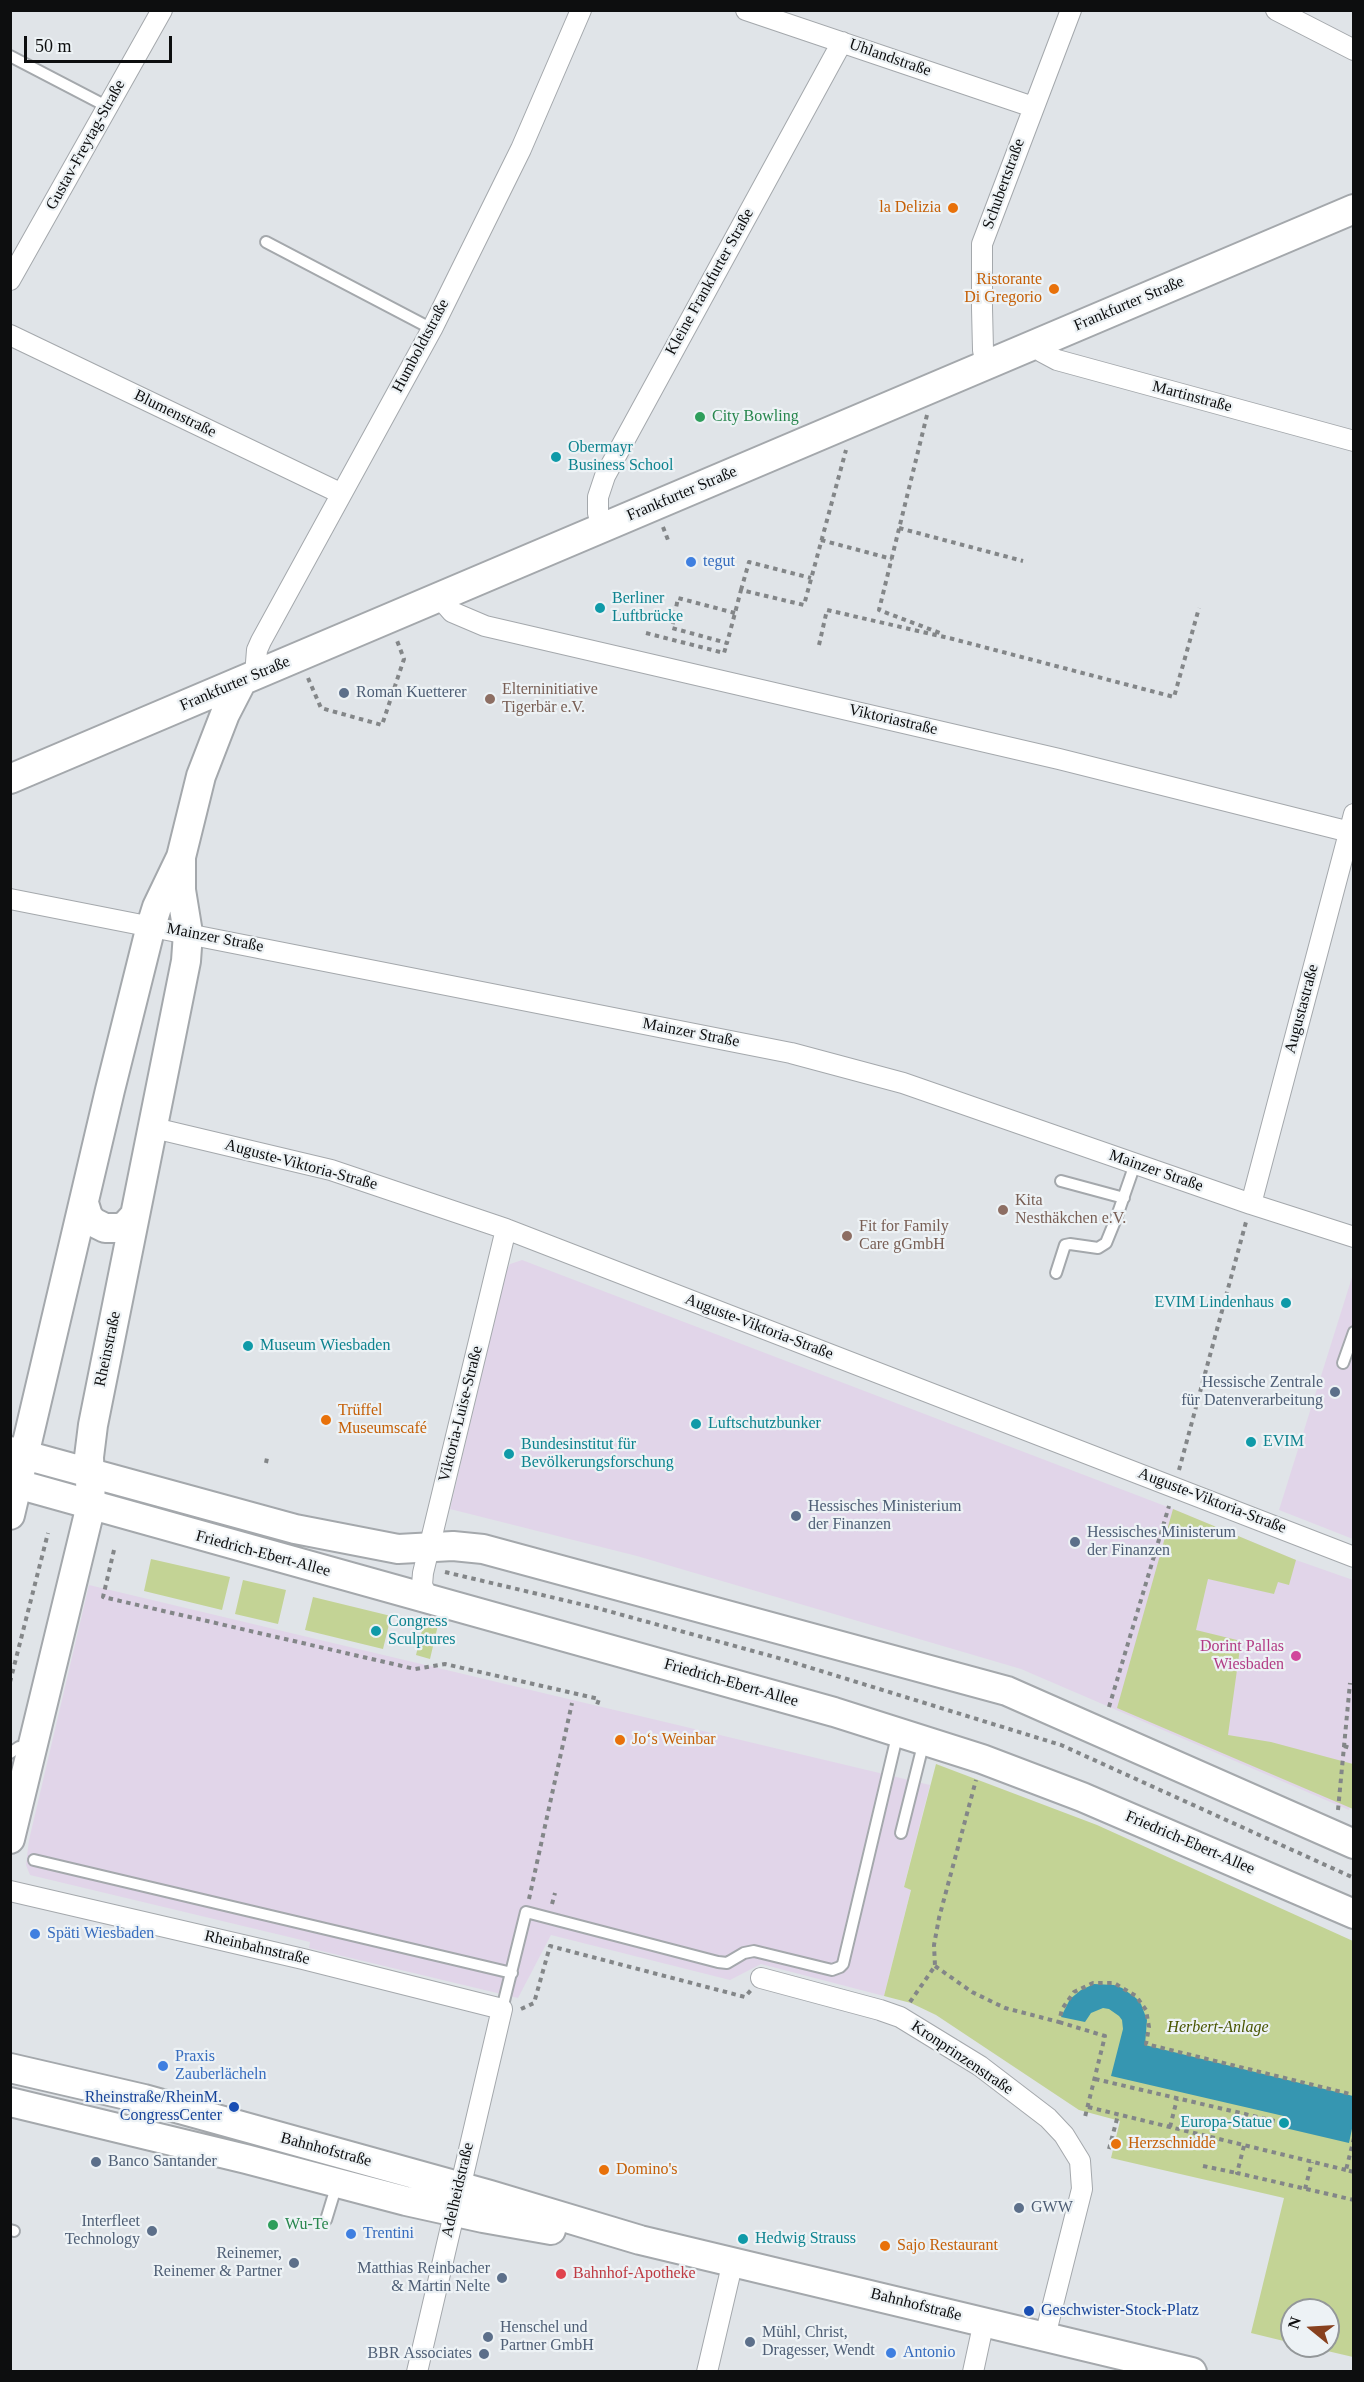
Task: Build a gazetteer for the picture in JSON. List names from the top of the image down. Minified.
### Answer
{"streets":{"street":["Uhlandstraße","Gustav-Freytag-Straße","Schubertstraße","Kleine Frankfurter Straße","Frankfurter Straße","Humboldtstraße","Martinstraße","Blumenstraße","Viktoriastraße","Mainzer Straße","Augustastraße","Auguste-Viktoria-Straße","Rheinstraße","Viktoria-Luise-Straße","Friedrich-Ebert-Allee","Rheinbahnstraße","Kronprinzenstraße","Bahnhofstraße","Adelheidstraße"]},"crossings":[["Uhlandstraße","Schubertstraße"],["Uhlandstraße","Kleine Frankfurter Straße"],["Schubertstraße","Frankfurter Straße"],["Kleine Frankfurter Straße","Frankfurter Straße"],["Frankfurter Straße","Humboldtstraße"],["Frankfurter Straße","Martinstraße"],["Frankfurter Straße","Viktoriastraße"],["Humboldtstraße","Blumenstraße"],["Viktoriastraße","Augustastraße"],["Mainzer Straße","Augustastraße"],["Mainzer Straße","Rheinstraße"],["Auguste-Viktoria-Straße","Rheinstraße"],["Auguste-Viktoria-Straße","Viktoria-Luise-Straße"],["Rheinstraße","Friedrich-Ebert-Allee"],["Viktoria-Luise-Straße","Friedrich-Ebert-Allee"],["Rheinbahnstraße","Adelheidstraße"],["Kronprinzenstraße","Bahnhofstraße"],["Bahnhofstraße","Adelheidstraße"]],"parks":["Herbert-Anlage"],"places":["la Delizia","Ristorante Di Gregorio","City Bowling","Obermayr Business School","tegut","Berliner Luftbrücke","Roman Kuetterer","Elterninitiative Tigerbär e.V.","Kita Nesthäkchen e.V.","Fit for Family Care gGmbH","EVIM Lindenhaus","Museum Wiesbaden","Hessische Zentrale für Datenverarbeitung","Trüffel Museumscafé","Luftschutzbunker","EVIM","Bundesinstitut für Bevölkerungsforschung","Hessisches Ministerium der Finanzen","Hessisches Ministerum der Finanzen","Congress Sculptures","Dorint Pallas Wiesbaden","Jo‘s Weinbar","Späti Wiesbaden","Praxis Zauberlächeln","Rheinstraße/RheinM. CongressCenter","Europa-Statue","Herzschnidde","Banco Santander","Domino's","GWW","Wu-Te","Interfleet Technology","Trentini","Hedwig Strauss","Sajo Restaurant","Reinemer, Reinemer & Partner","Bahnhof-Apotheke","Matthias Reinbacher & Martin Nelte","Geschwister-Stock-Platz","Henschel und Partner GmbH","Mühl, Christ, Dragesser, Wendt","Antonio","BBR Associates"],"scale_bar":"50 m","north":"left"}
